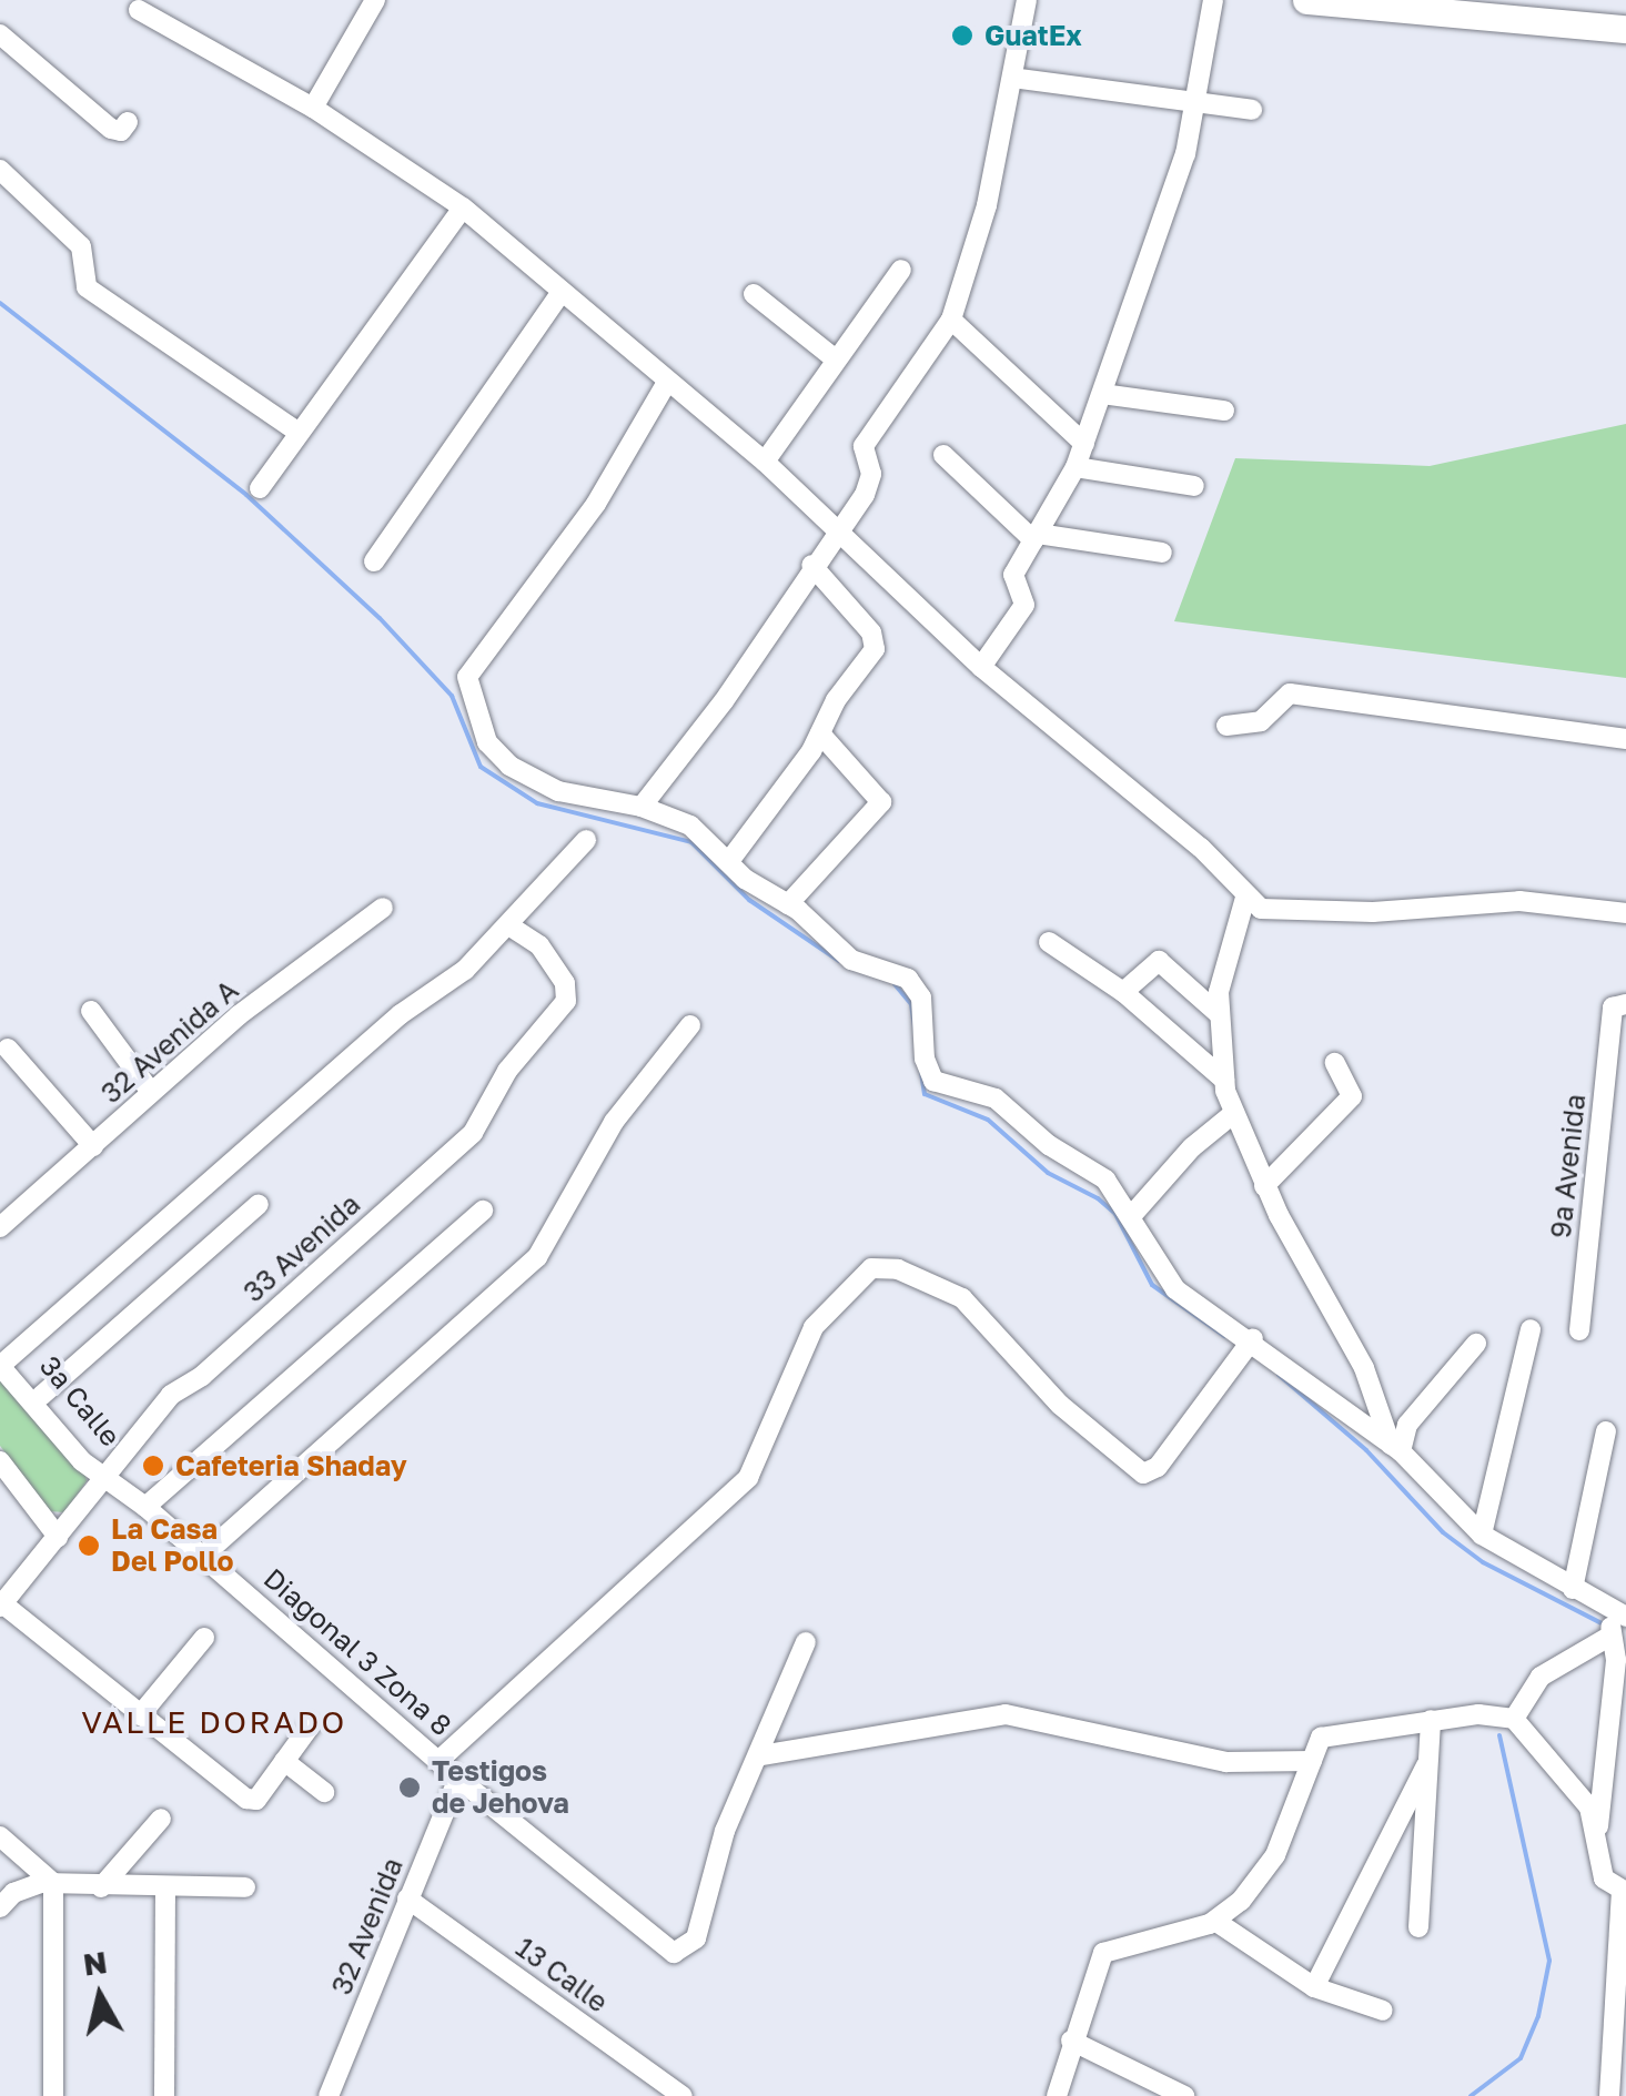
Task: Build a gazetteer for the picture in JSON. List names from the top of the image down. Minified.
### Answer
{"streets":{"street":["32 Avenida A","9a Avenida","33 Avenida","3a Calle","Diagonal 3 Zona 8","32 Avenida","13 Calle"]},"crossings":[["33 Avenida","3a Calle"],["33 Avenida","Diagonal 3 Zona 8"],["3a Calle","Diagonal 3 Zona 8"],["Diagonal 3 Zona 8","32 Avenida"],["32 Avenida","13 Calle"]],"districts":["VALLE DORADO"],"places":["GuatEx","Cafeteria Shaday","La Casa Del Pollo","Testigos de Jehova"],"north":"top"}
